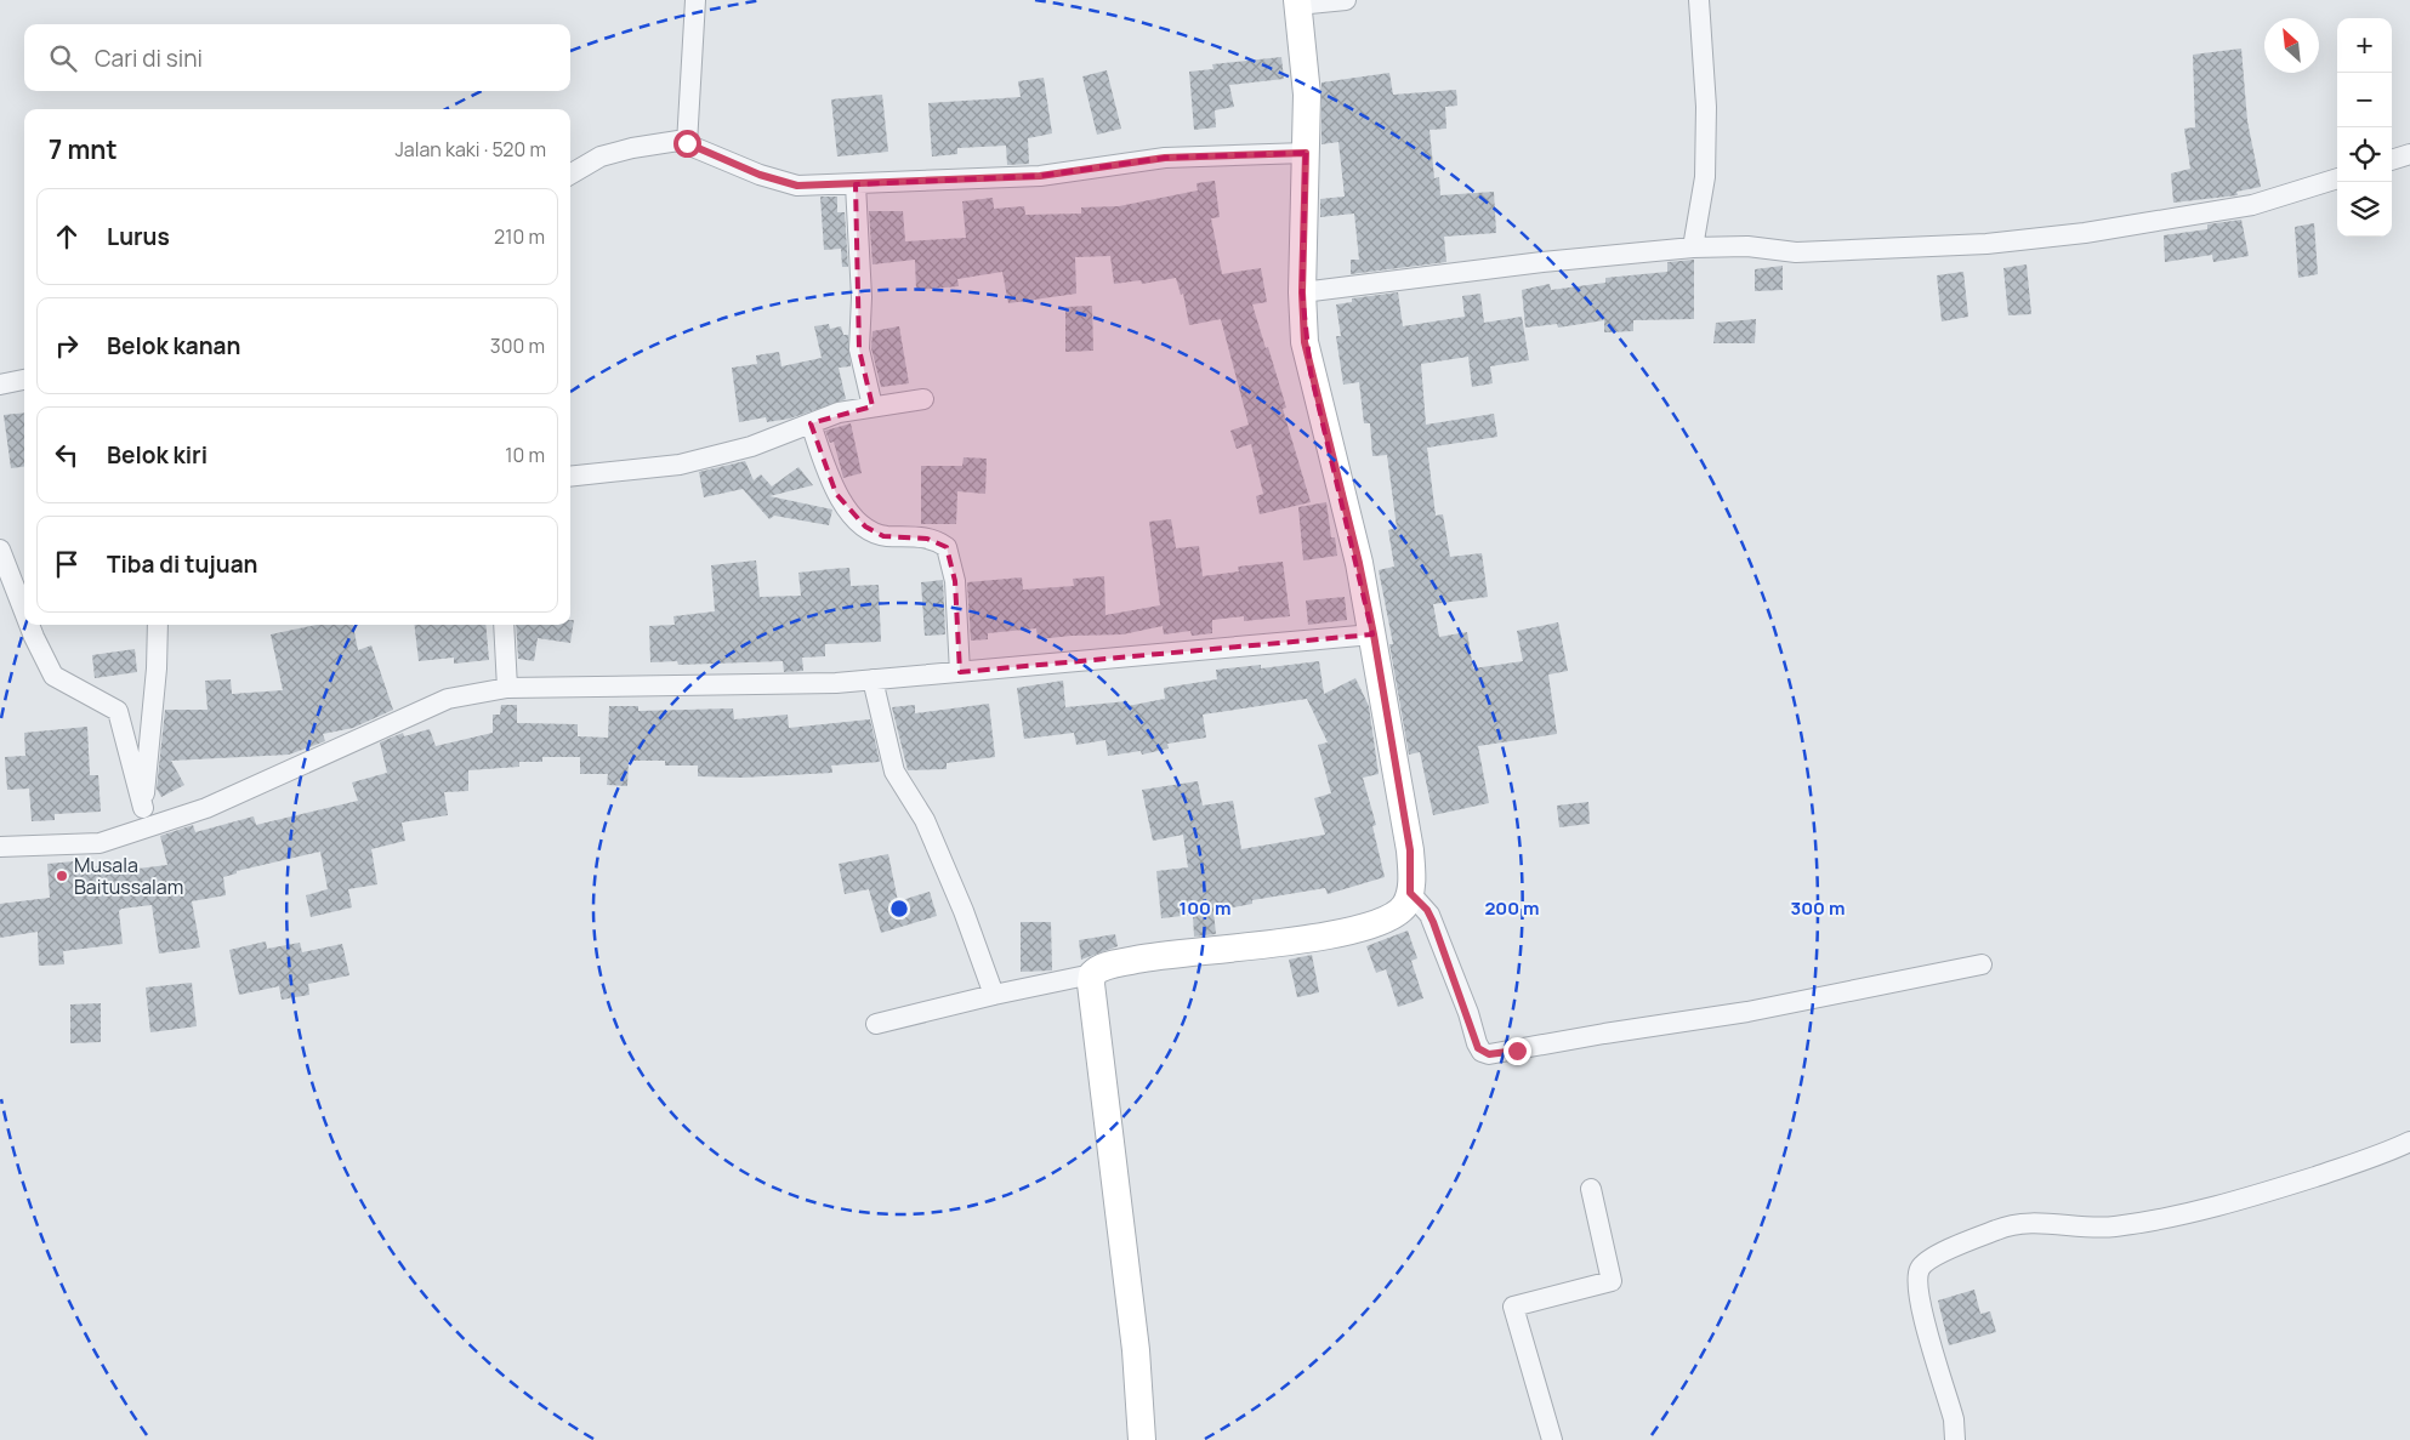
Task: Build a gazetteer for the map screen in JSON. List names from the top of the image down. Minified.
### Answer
{"places":["Musala Baitussalam"],"north":"top left","page":{"map_buttons":["+","−"],"search":"Cari di sini","heading":["7 mnt","Jalan kaki · 520 m"],"list":[["Lurus","210 m"],["Belok kanan","300 m"],["Belok kiri","10 m"],"Tiba di tujuan"]},"rings":["100 m","200 m","300 m"]}
